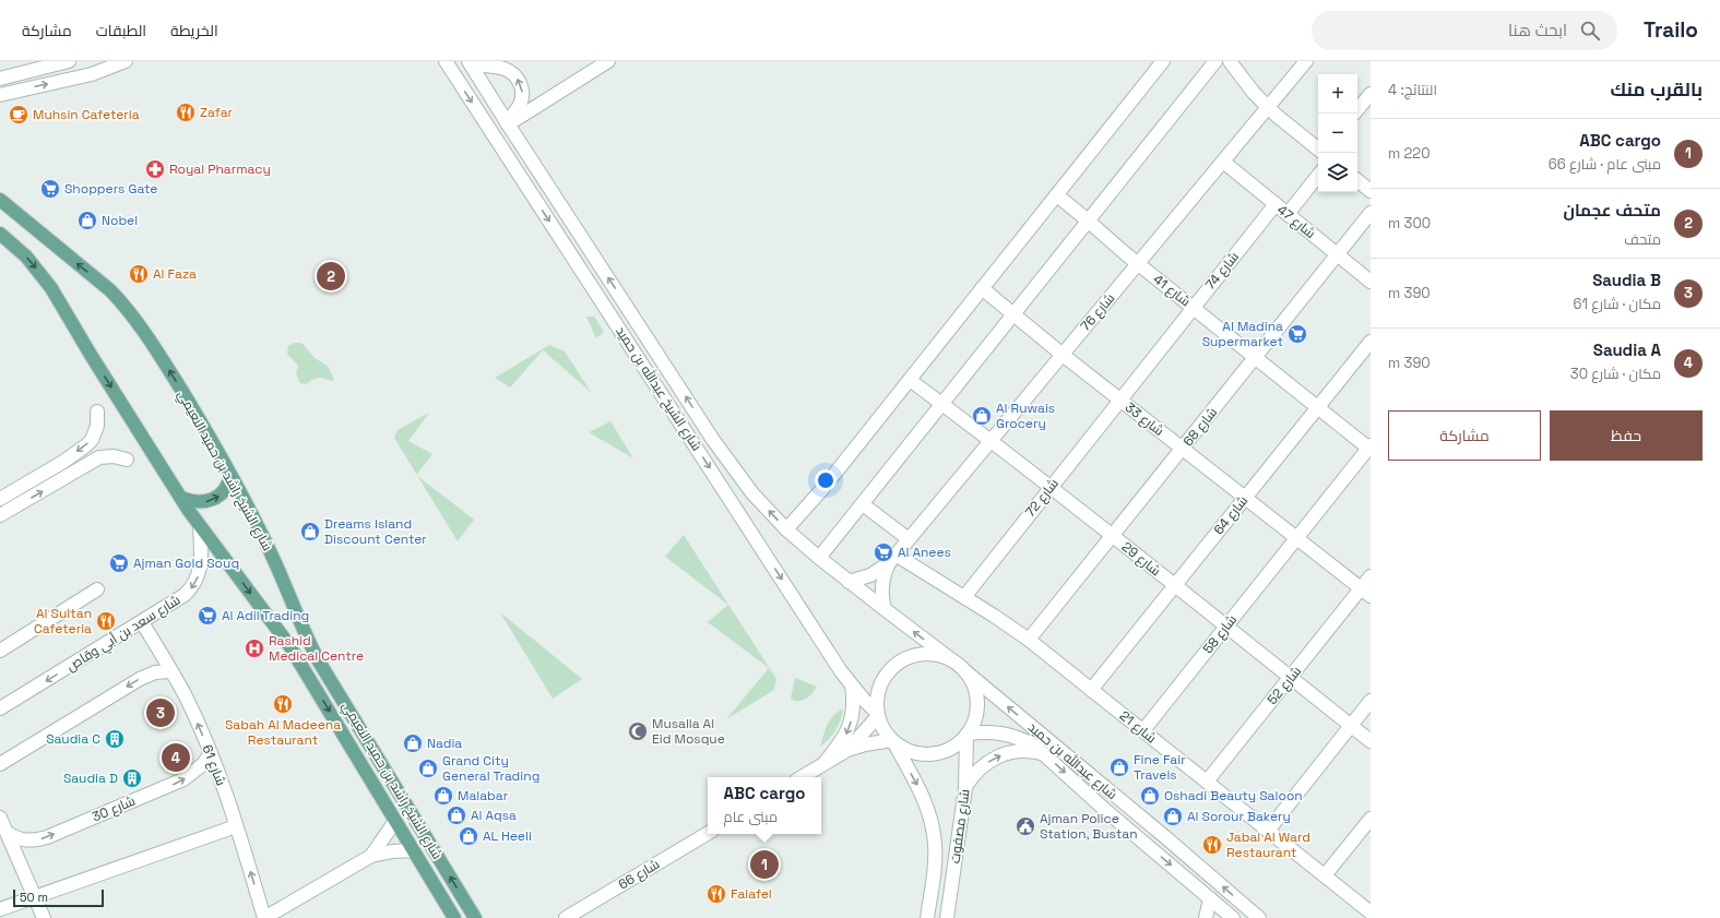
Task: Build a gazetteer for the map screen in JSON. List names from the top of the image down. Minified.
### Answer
{"streets":{"main road":["شارع الشيخ راشد بن حميد النعيمي"],"street":["شارع 47","شارع 74","شارع 41","شارع 76","شارع الشيخ عبدالله بن حميد","شارع 33","شارع 68","شارع 72","شارع 64","شارع 29","شارع سعد بن أبي وقاص","شارع 58","شارع 52","شارع 21","شارع عبدالله بن حميد","شارع 61","شارع 30","شارع مصفوت","شارع 66"]},"crossings":[["شارع 47","شارع 74"],["شارع 47","شارع 76"],["شارع 47","شارع 68"],["شارع 74","شارع 41"],["شارع 74","شارع 33"],["شارع 74","شارع 72"],["شارع 41","شارع 76"],["شارع 41","شارع 68"],["شارع 41","شارع 64"],["شارع 41","شارع 58"],["شارع 76","شارع الشيخ عبدالله بن حميد"],["شارع 76","شارع 33"],["شارع 76","شارع 29"],["شارع 76","شارع 21"],["شارع الشيخ عبدالله بن حميد","شارع عبدالله بن حميد"],["شارع الشيخ عبدالله بن حميد","شارع مصفوت"],["شارع 33","شارع 68"],["شارع 33","شارع 72"],["شارع 33","شارع 64"],["شارع 33","شارع 58"],["شارع 33","شارع 52"],["شارع 68","شارع 29"],["شارع 68","شارع 21"],["شارع الشيخ راشد بن حميد النعيمي","شارع سعد بن أبي وقاص"],["شارع 72","شارع 29"],["شارع 72","شارع 21"],["شارع 64","شارع 29"],["شارع 64","شارع 21"],["شارع 29","شارع 58"],["شارع 29","شارع 52"],["شارع سعد بن أبي وقاص","شارع 61"],["شارع 58","شارع 21"],["شارع 52","شارع 21"],["شارع عبدالله بن حميد","شارع مصفوت"],["شارع 61","شارع 30"]],"one_way":["شارع 61"],"places":{"restaurant":["Zafar","Al Faza","Al Sultan Cafeteria","Sabah Al Madeena Restaurant","Jabal Al Ward Restaurant","Falafel"],"cafe":["Muhsin Cafeteria"],"pharmacy":["Royal Pharmacy"],"supermarket":["Shoppers Gate","Al Madina Supermarket","Al Anees","Ajman Gold Souq","Al Adil Trading"],"shop":["Nobel","Al Ruwais Grocery","Dreams Island Discount Center","Nadia","Fine Fair Travels","Grand City General Trading","Malabar","Oshadi Beauty Saloon","Al Aqsa","Al Sorour Bakery","AL Heeli"],"hospital":["Rashid Medical Centre"],"mosque":["Musalla Al Eid Mosque"],"building":["Saudia C","Saudia D"],"public building":["Ajman Police Station, Bustan"]},"scale_bar":"50 m","page":{"header":"Trailo","search":"ابحث هنا","nav":["الخريطة","الطبقات","مشاركة"],"heading":["بالقرب منك","النتائج: 4"],"map_buttons":["+","−"],"list":[{"mark":"1","name":"ABC cargo","note":"مبنى عام · شارع 66","value":"220 m"},{"mark":"2","name":"متحف عجمان","note":"متحف","value":"300 m"},{"mark":"3","name":"Saudia B","note":"مكان · شارع 61","value":"390 m"},{"mark":"4","name":"Saudia A","note":"مكان · شارع 30","value":"390 m"}],"pins":["2","3","4","1"],"buttons":["حفظ","مشاركة"],"popup":["ABC cargo","مبنى عام"],"scale":"50 m"}}
